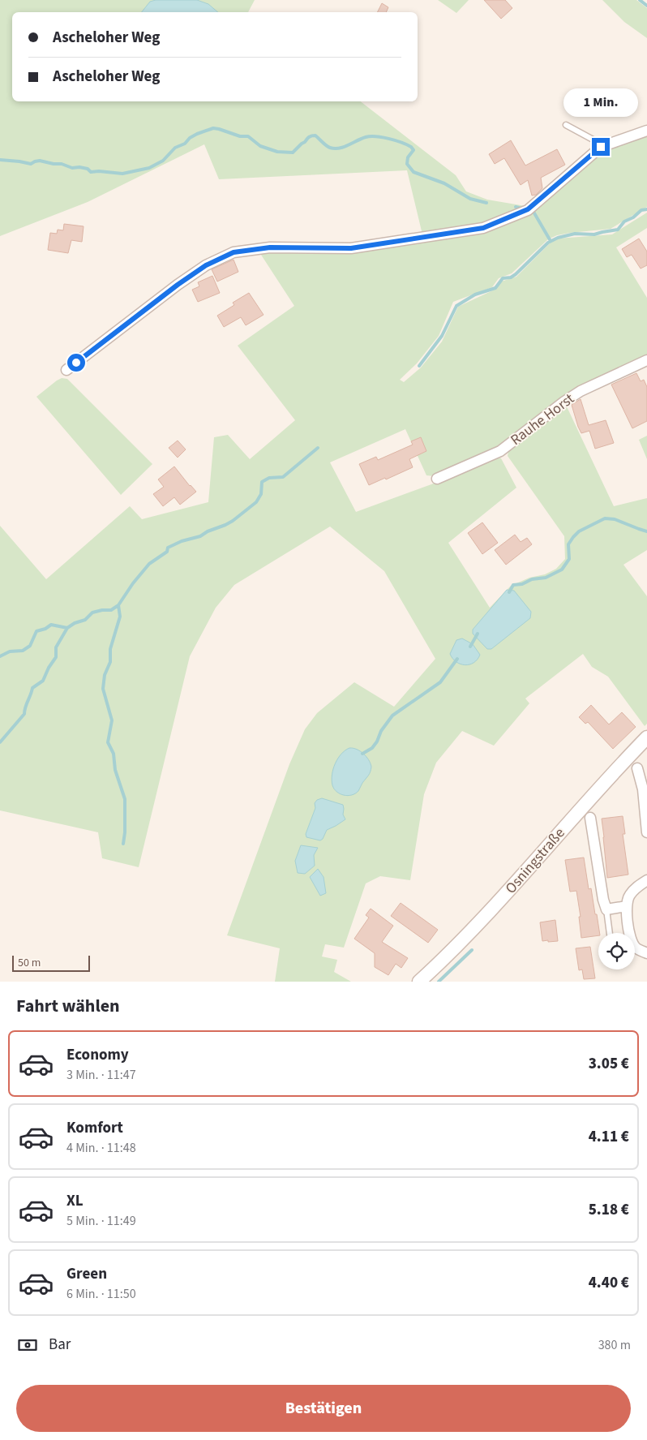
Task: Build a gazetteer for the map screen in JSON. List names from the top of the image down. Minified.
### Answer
{"streets":{"street":["Rauhe Horst","Osningstraße"]},"scale_bar":"50 m","page":{"banner":["Ascheloher Weg","Ascheloher Weg"],"bubble":"1 Min.","scale":"50 m","heading":"Fahrt wählen","list":[{"name":"Economy","note":"3 Min. · 11:47","value":"3.05 €"},{"name":"Komfort","note":"4 Min. · 11:48","value":"4.11 €"},{"name":"XL","note":"5 Min. · 11:49","value":"5.18 €"},{"name":"Green","note":"6 Min. · 11:50","value":"4.40 €"}],"pay":["Bar","380 m"],"buttons":"Bestätigen"}}
